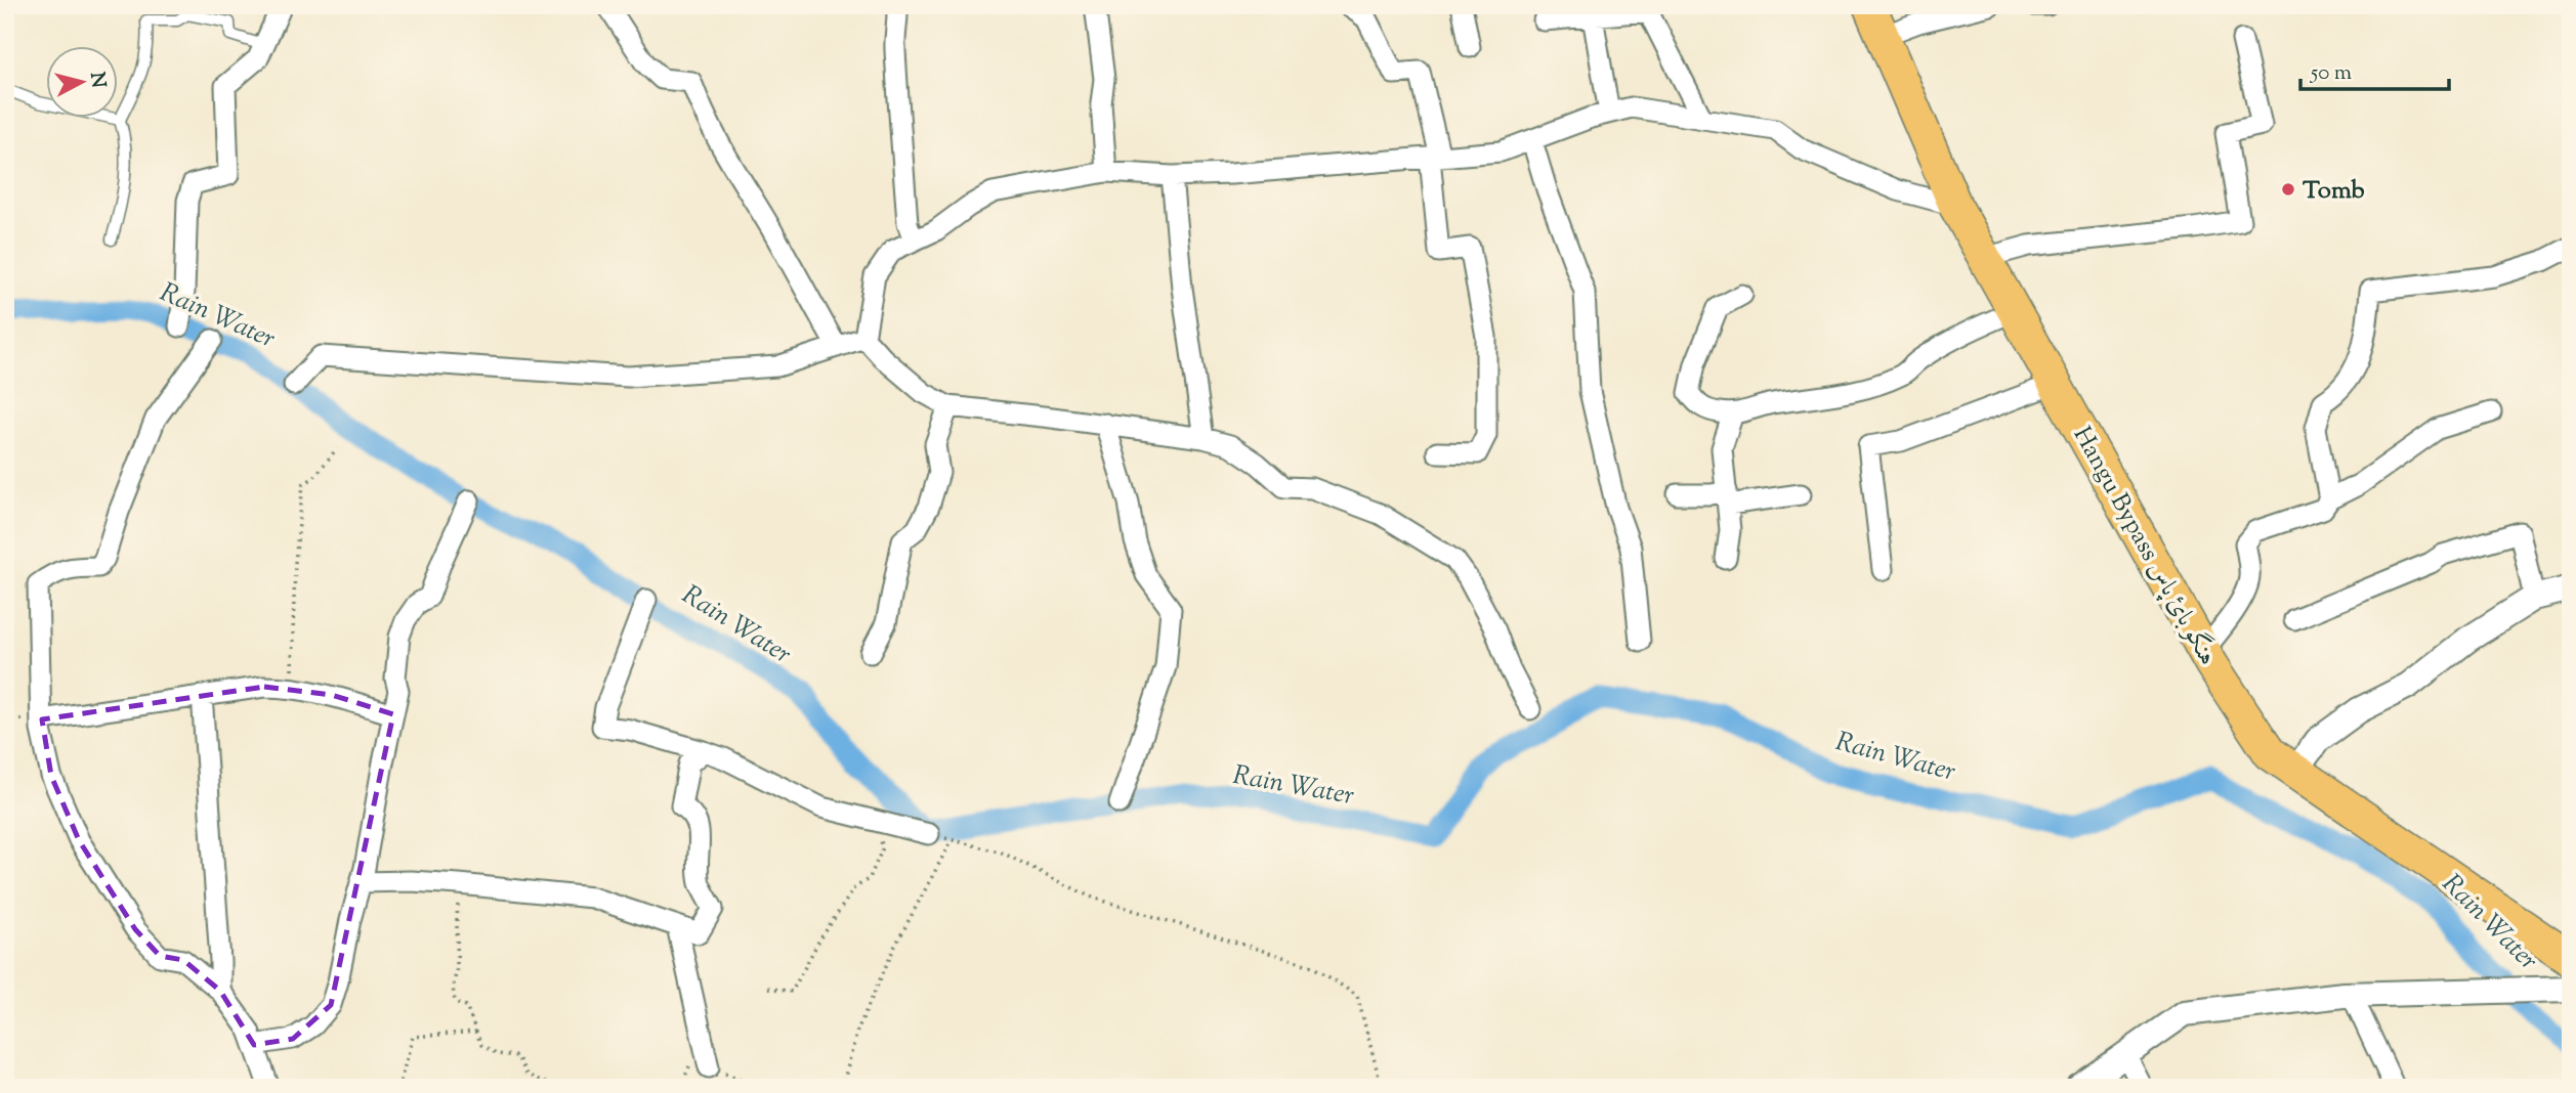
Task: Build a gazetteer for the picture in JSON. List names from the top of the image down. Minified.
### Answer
{"streets":{"main road":["Hangu Bypass ہنگو بائ پاس"]},"water":["Rain Water"],"places":["Tomb"],"scale_bar":"50 m","north":"right"}
